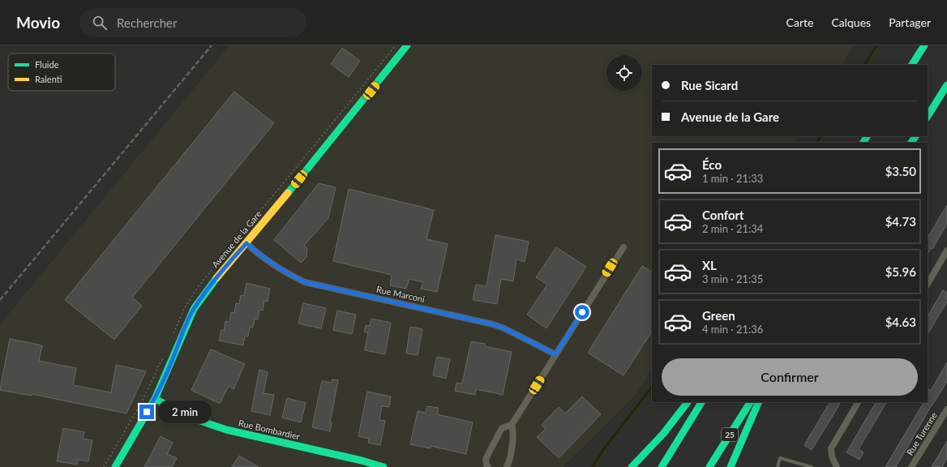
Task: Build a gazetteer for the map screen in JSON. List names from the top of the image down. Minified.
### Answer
{"streets":{"main road":["Avenue de la Gare","Rue Bombardier","25"],"street":["Rue Marconi","Rue Turenne"]},"crossings":[["Avenue de la Gare","Rue Marconi"],["Avenue de la Gare","Rue Bombardier"]],"legend":["Fluide","Ralenti"],"page":{"header":"Movio","search":"Rechercher","nav":["Carte","Calques","Partager"],"banner":["Rue Sicard","Avenue de la Gare"],"list":[{"name":"Éco","note":"1 min · 21:33","value":"$3.50"},{"name":"Confort","note":"2 min · 21:34","value":"$4.73"},{"name":"XL","note":"3 min · 21:35","value":"$5.96"},{"name":"Green","note":"4 min · 21:36","value":"$4.63"}],"buttons":"Confirmer","bubble":"2 min"}}
